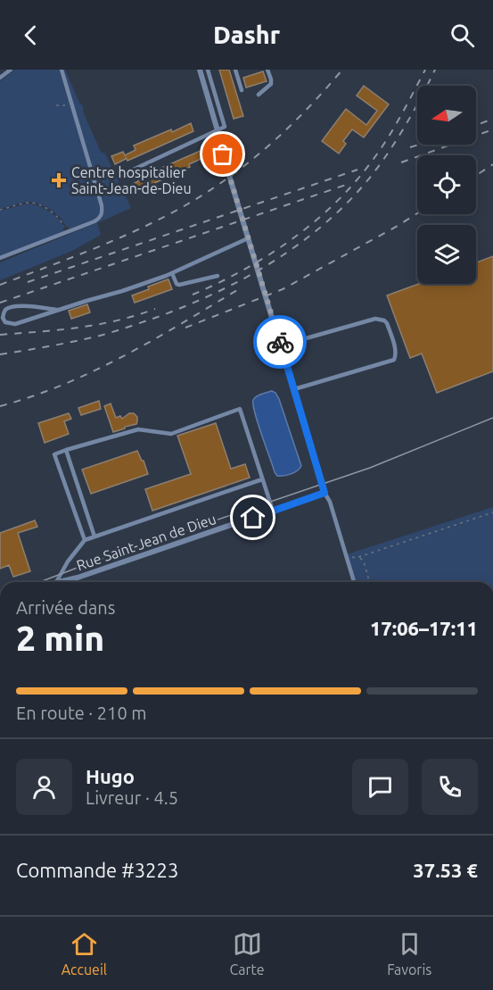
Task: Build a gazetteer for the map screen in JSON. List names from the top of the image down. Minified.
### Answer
{"streets":{"street":["Rue Saint-Jean de Dieu"]},"places":{"health":["Centre hospitalier Saint-Jean-de-Dieu"]},"north":"left","page":{"header":"Dashr","heading":["2 min","Arrivée dans","17:06–17:11"],"panel":["Hugo","Livreur · 4.5","Commande #3223","37.53 €"],"bar":"En route · 210 m","tabs":["Accueil","Carte","Favoris"]}}
